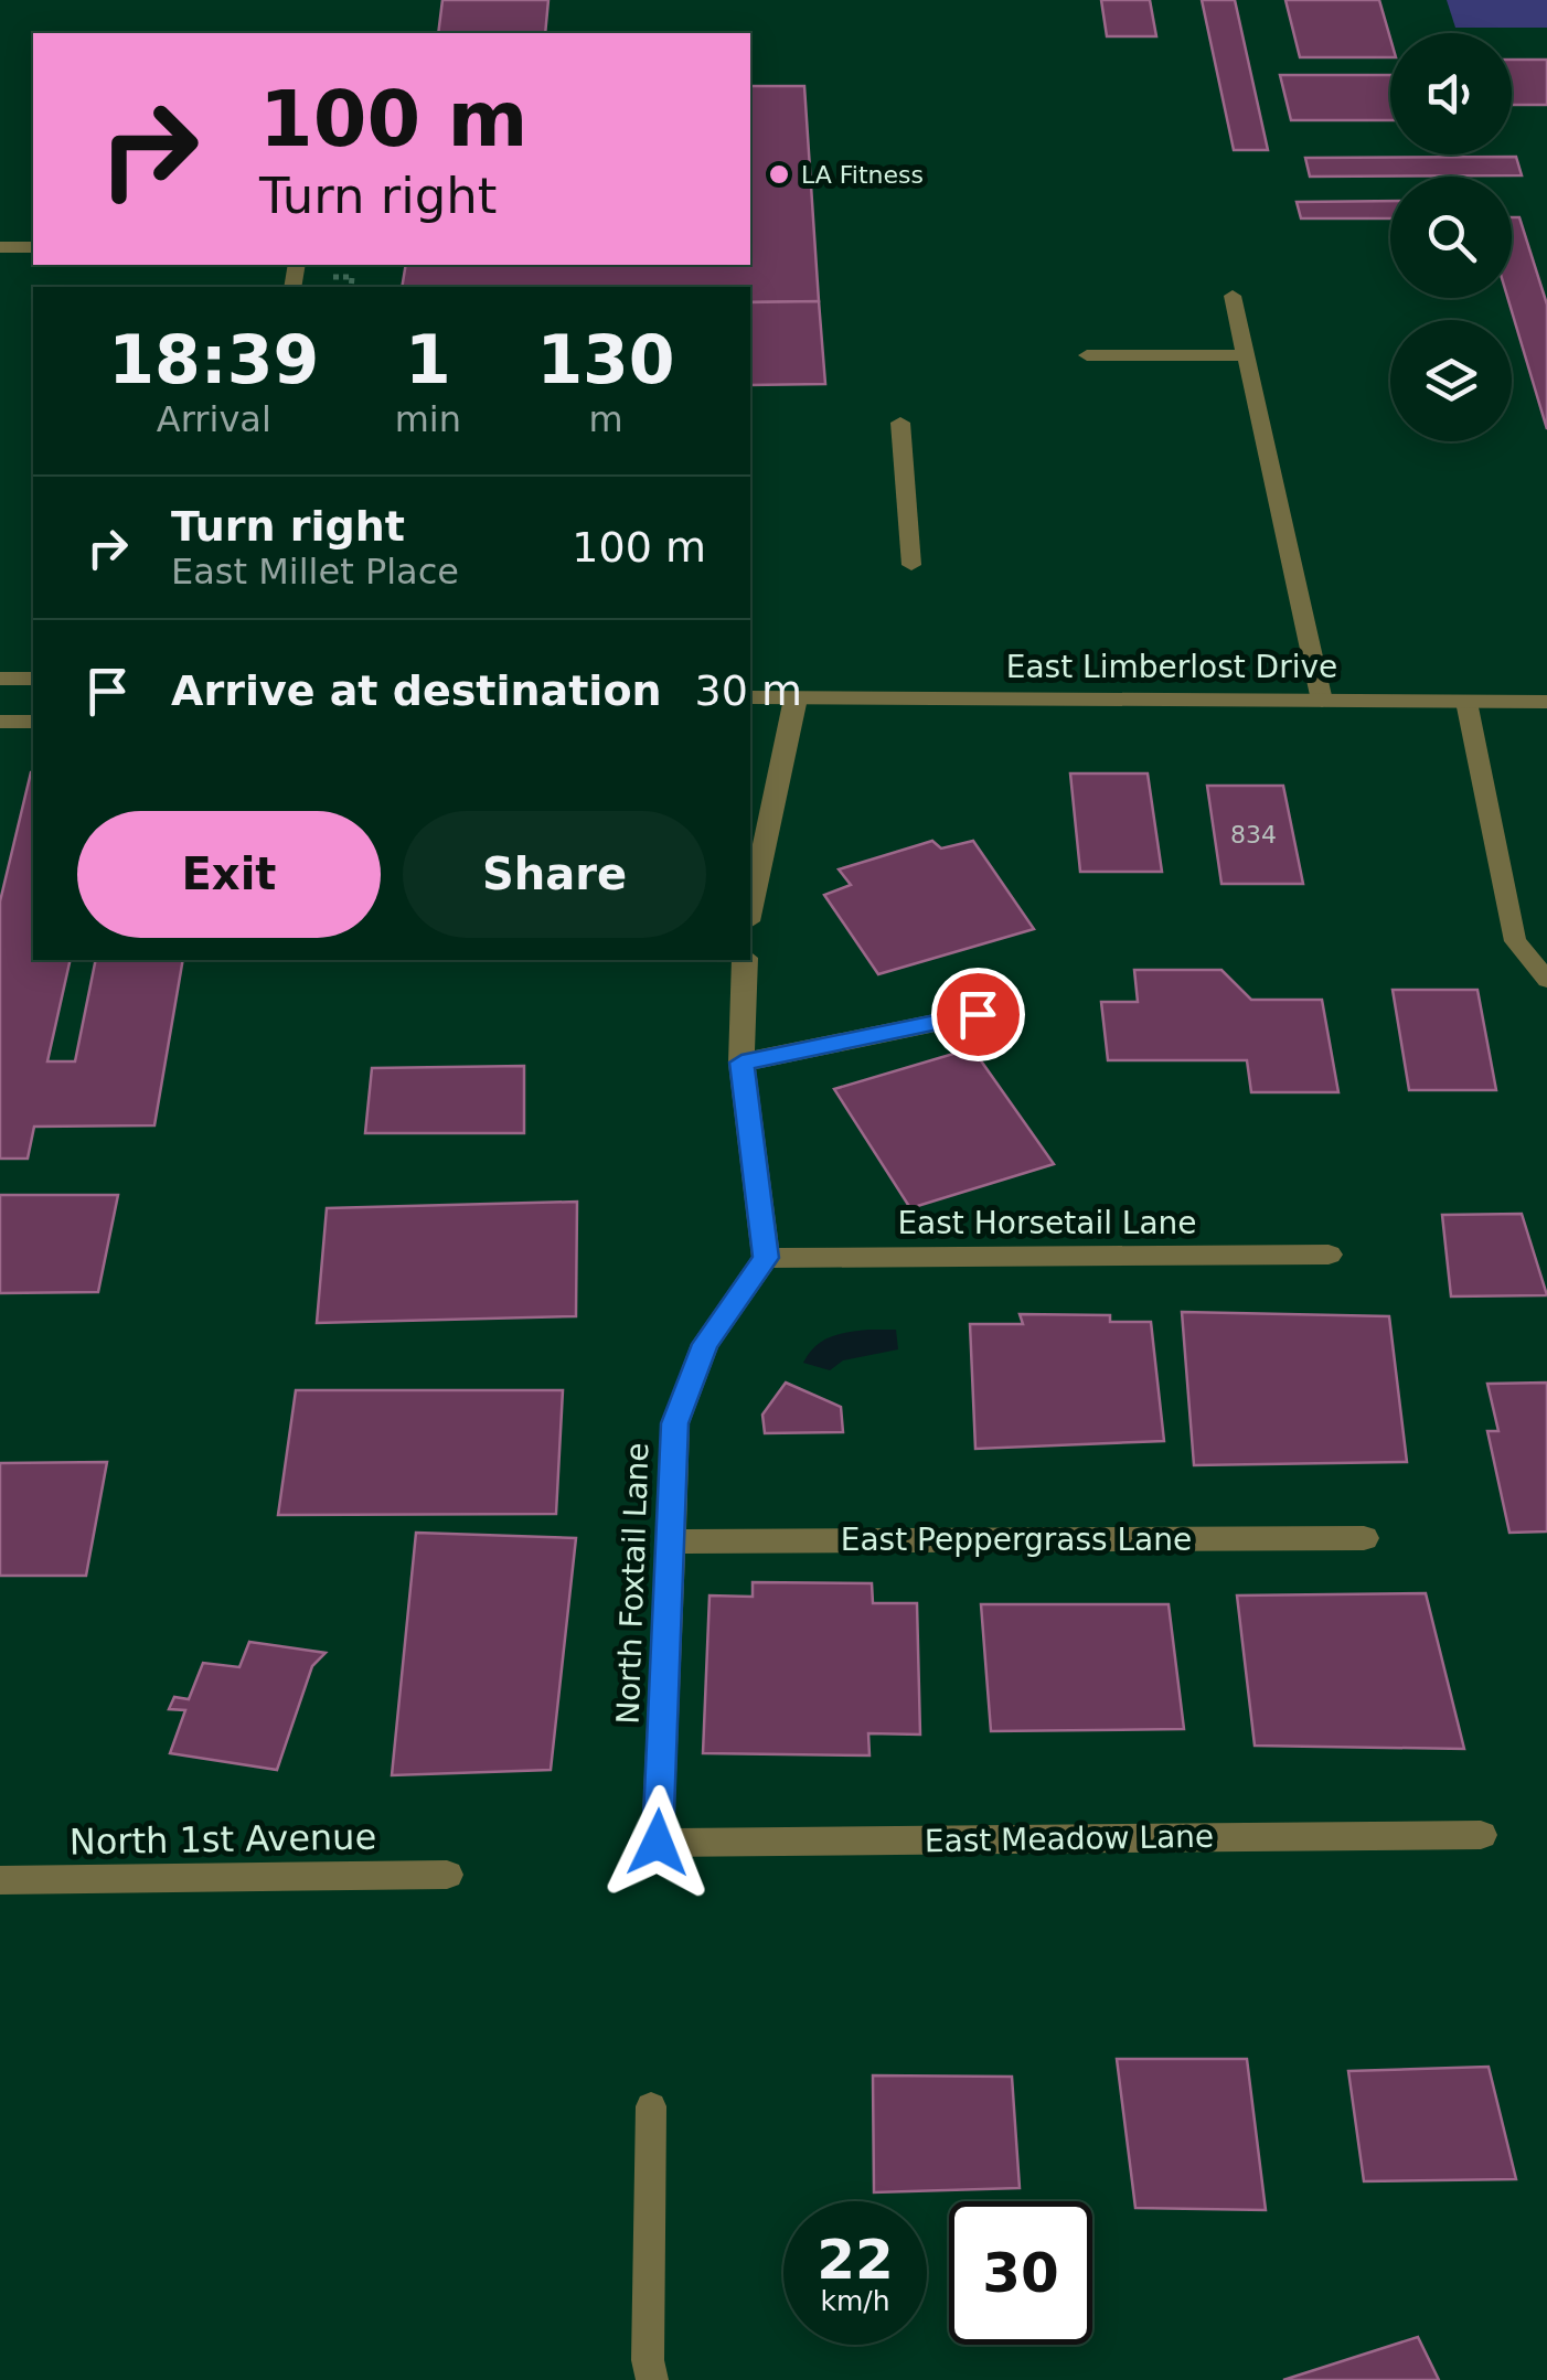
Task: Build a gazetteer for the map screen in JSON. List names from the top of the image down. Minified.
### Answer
{"streets":{"street":["East Limberlost Drive","East Horsetail Lane","East Peppergrass Lane","North Foxtail Lane","East Meadow Lane","North 1st Avenue"]},"crossings":[["East Horsetail Lane","North Foxtail Lane"],["East Peppergrass Lane","North Foxtail Lane"],["North Foxtail Lane","East Meadow Lane"]],"places":["LA Fitness"],"house_numbers":["834"],"page":{"turn":["100 m","Turn right"],"eta":["18:39","Arrival","1","min","130","m"],"list":[{"name":"Turn right","note":"East Millet Place","value":"100 m"},{"name":"Arrive at destination","value":"30 m"}],"buttons":["Exit","Share"],"speed":"22 km/h","limit":"30"}}
